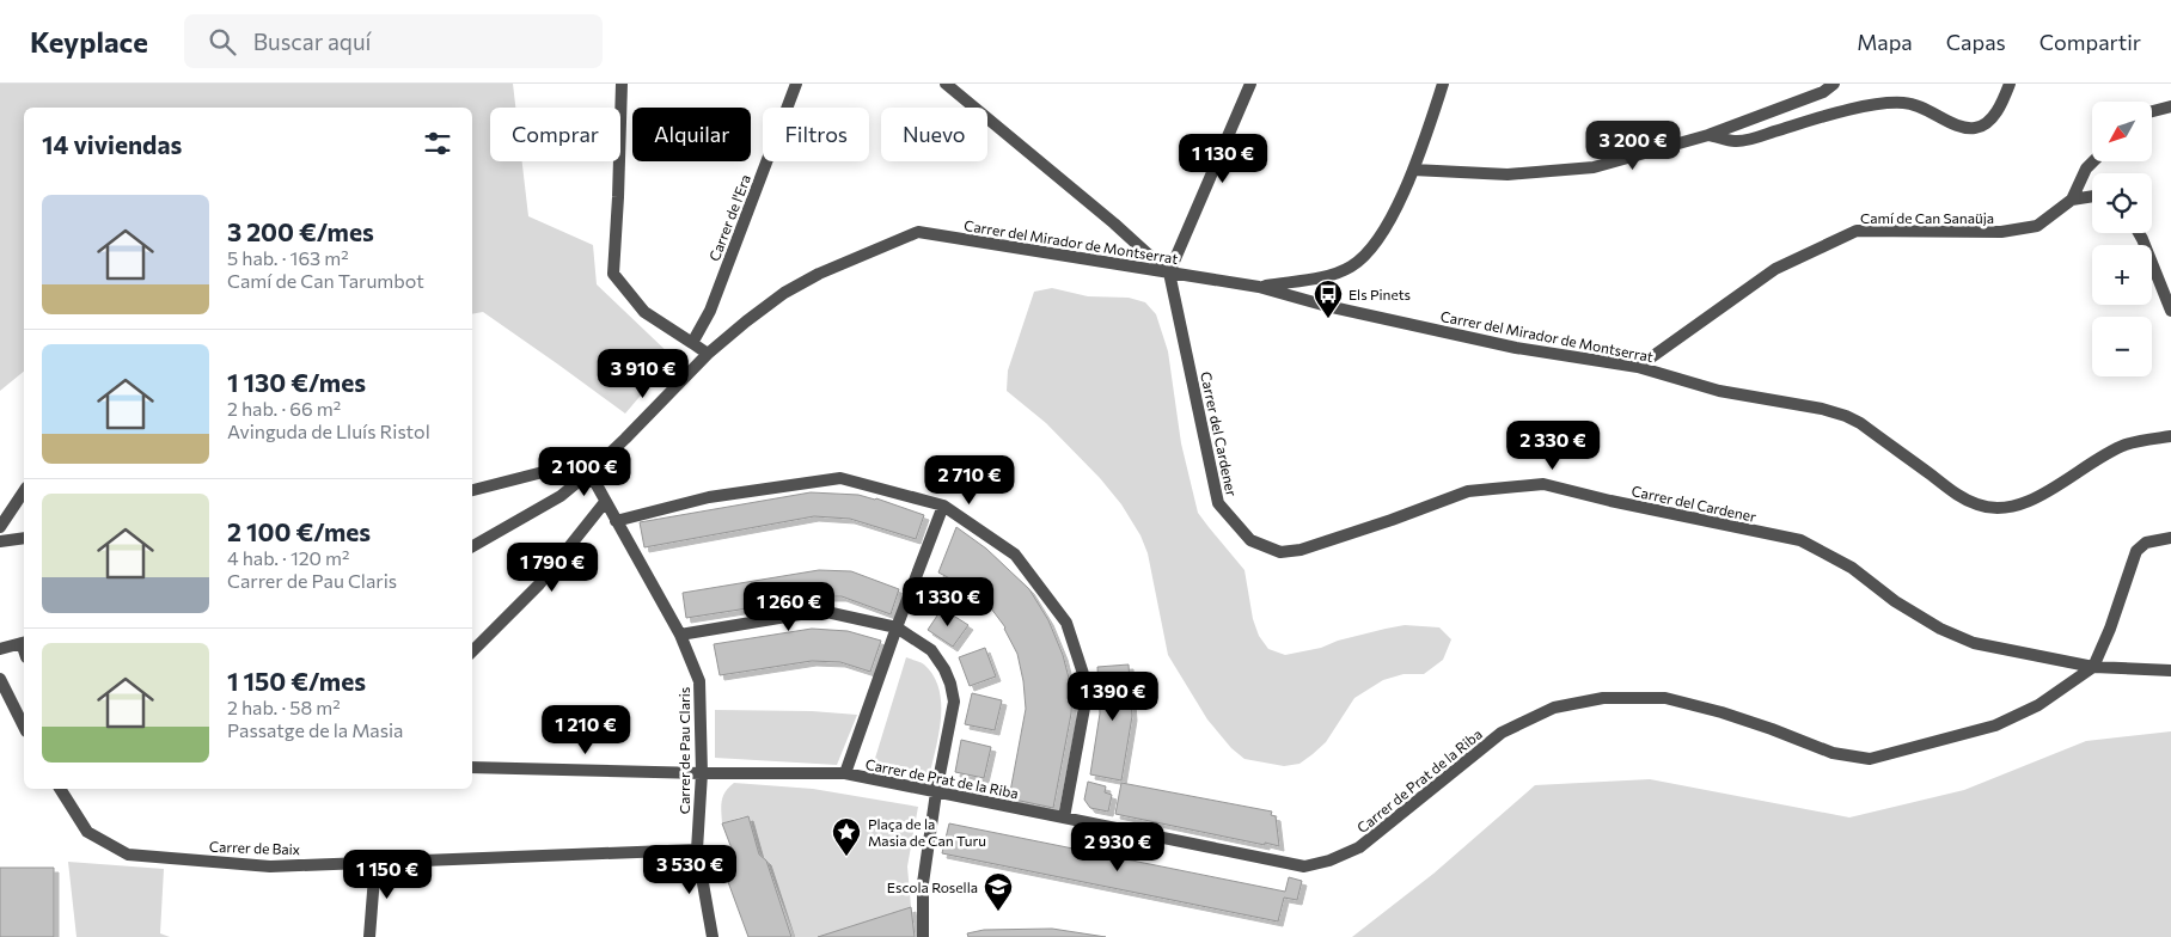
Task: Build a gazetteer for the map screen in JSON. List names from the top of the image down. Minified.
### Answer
{"streets":{"street":["Carrer de l'Era","Camí de Can Sanaüja","Carrer del Mirador de Montserrat","Carrer del Cardener","Carrer de Pau Claris","Carrer de Prat de la Riba","Carrer de Baix"]},"crossings":[["Camí de Can Sanaüja","Carrer del Mirador de Montserrat"],["Carrer del Mirador de Montserrat","Carrer del Cardener"],["Carrer del Mirador de Montserrat","Carrer de Pau Claris"],["Carrer del Cardener","Carrer de Prat de la Riba"],["Carrer de Pau Claris","Carrer de Prat de la Riba"],["Carrer de Pau Claris","Carrer de Baix"]],"places":{"bus stop":["Els Pinets"],"place":["Plaça de la Masia de Can Turu"],"school or university":["Escola Rosella"]},"north":"bottom left","page":{"header":"Keyplace","search":"Buscar aquí","nav":["Mapa","Capas","Compartir"],"map_buttons":["+","−"],"chip":["Comprar","Alquilar","Filtros","Nuevo"],"heading":"14 viviendas","price":["3 200 €","1 130 €","3 910 €","2 330 €","2 100 €","2 710 €","1 790 €","1 330 €","1 260 €","1 390 €","1 210 €","2 930 €","3 530 €","1 150 €"],"list":[{"name":"3 200 €/mes","note":"5 hab. · 163 m² · Camí de Can Tarumbot"},{"name":"1 130 €/mes","note":"2 hab. · 66 m² · Avinguda de Lluís Ristol"},{"name":"2 100 €/mes","note":"4 hab. · 120 m² · Carrer de Pau Claris"},{"name":"1 150 €/mes","note":"2 hab. · 58 m² · Passatge de la Masia"}]}}
